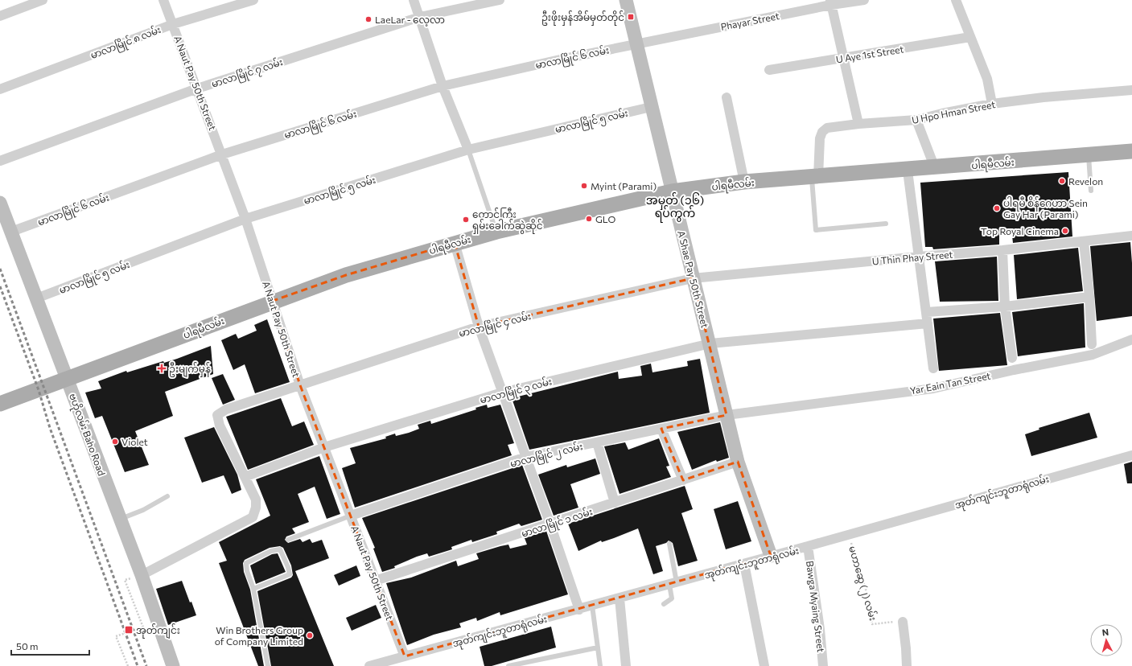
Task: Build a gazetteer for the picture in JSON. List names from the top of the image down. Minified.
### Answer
{"streets":{"main road":["ပါရမီလမ်း"],"street":["Phayar Street","မာလာမြိုင် ၈ လမ်း","U Aye 1st Street","မာလာမြိုင် ၆ လမ်း","မာလာမြိုင် ၇ လမ်း","A Naut Pay 50th Street","U Hpo Hman Street","မာလာမြိုင် ၅ လမ်း","U Thin Phay Street","A Shae Pay 50th Street","မာလာမြိုင် ၄ လမ်း","Yar Eain Tan Street","မာလာမြိုင် ၃ လမ်း","ဗဟိုလမ်း Baho Road","မာလာမြိုင် ၂ လမ်း","အုတ်ကျင်းဘူတာရုံလမ်း","မာလာမြိုင် ၁ လမ်း","Bawga Myaing Street"],"path":["မဟာဆွေ (၂) လမ်း"]},"crossings":[["Phayar Street","မာလာမြိုင် ၆ လမ်း"],["Phayar Street","A Shae Pay 50th Street"],["မာလာမြိုင် ၈ လမ်း","A Naut Pay 50th Street"],["မာလာမြိုင် ၆ လမ်း","A Naut Pay 50th Street"],["မာလာမြိုင် ၆ လမ်း","A Shae Pay 50th Street"],["မာလာမြိုင် ၆ လမ်း","ဗဟိုလမ်း Baho Road"],["မာလာမြိုင် ၇ လမ်း","A Naut Pay 50th Street"],["A Naut Pay 50th Street","မာလာမြိုင် ၅ လမ်း"],["A Naut Pay 50th Street","ပါရမီလမ်း"],["A Naut Pay 50th Street","မာလာမြိုင် ၄ လမ်း"],["A Naut Pay 50th Street","မာလာမြိုင် ၃ လမ်း"],["A Naut Pay 50th Street","မာလာမြိုင် ၂ လမ်း"],["A Naut Pay 50th Street","အုတ်ကျင်းဘူတာရုံလမ်း"],["A Naut Pay 50th Street","မာလာမြိုင် ၁ လမ်း"],["U Hpo Hman Street","ပါရမီလမ်း"],["မာလာမြိုင် ၅ လမ်း","A Shae Pay 50th Street"],["မာလာမြိုင် ၅ လမ်း","ဗဟိုလမ်း Baho Road"],["ပါရမီလမ်း","A Shae Pay 50th Street"],["ပါရမီလမ်း","ဗဟိုလမ်း Baho Road"],["U Thin Phay Street","A Shae Pay 50th Street"],["U Thin Phay Street","မာလာမြိုင် ၄ လမ်း"],["A Shae Pay 50th Street","မာလာမြိုင် ၄ လမ်း"],["A Shae Pay 50th Street","Yar Eain Tan Street"],["A Shae Pay 50th Street","မာလာမြိုင် ၃ လမ်း"],["A Shae Pay 50th Street","မာလာမြိုင် ၂ လမ်း"],["A Shae Pay 50th Street","အုတ်ကျင်းဘူတာရုံလမ်း"],["A Shae Pay 50th Street","မာလာမြိုင် ၁ လမ်း"],["မာလာမြိုင် ၄ လမ်း","မာလာမြိုင် ၃ လမ်း"],["Yar Eain Tan Street","မာလာမြိုင် ၂ လမ်း"],["အုတ်ကျင်းဘူတာရုံလမ်း","မဟာဆွေ (၂) လမ်း"],["အုတ်ကျင်းဘူတာရုံလမ်း","Bawga Myaing Street"]],"districts":["အမှတ် (၁၆) ရပ်ကွက်"],"places":{"transit":["ဦးဖိုးမှန်အိမ်မှတ်တိုင်","အုတ်ကျင်း"],"other":["LaeLar - လေ့လာ","Revelon","Myint (Parami)","ပါရမီ စိန်ဂေဟာ Sein Gay Har (Parami)","GLO","တောင်ကြီး ရှမ်းခေါက်ဆွဲဆိုင်","Top Royal Cinema","Violet","Win Brothers Group of Company Limited"],"health":["ဦးမျက်မှန်"]},"scale_bar":"50 m","north":"top"}
